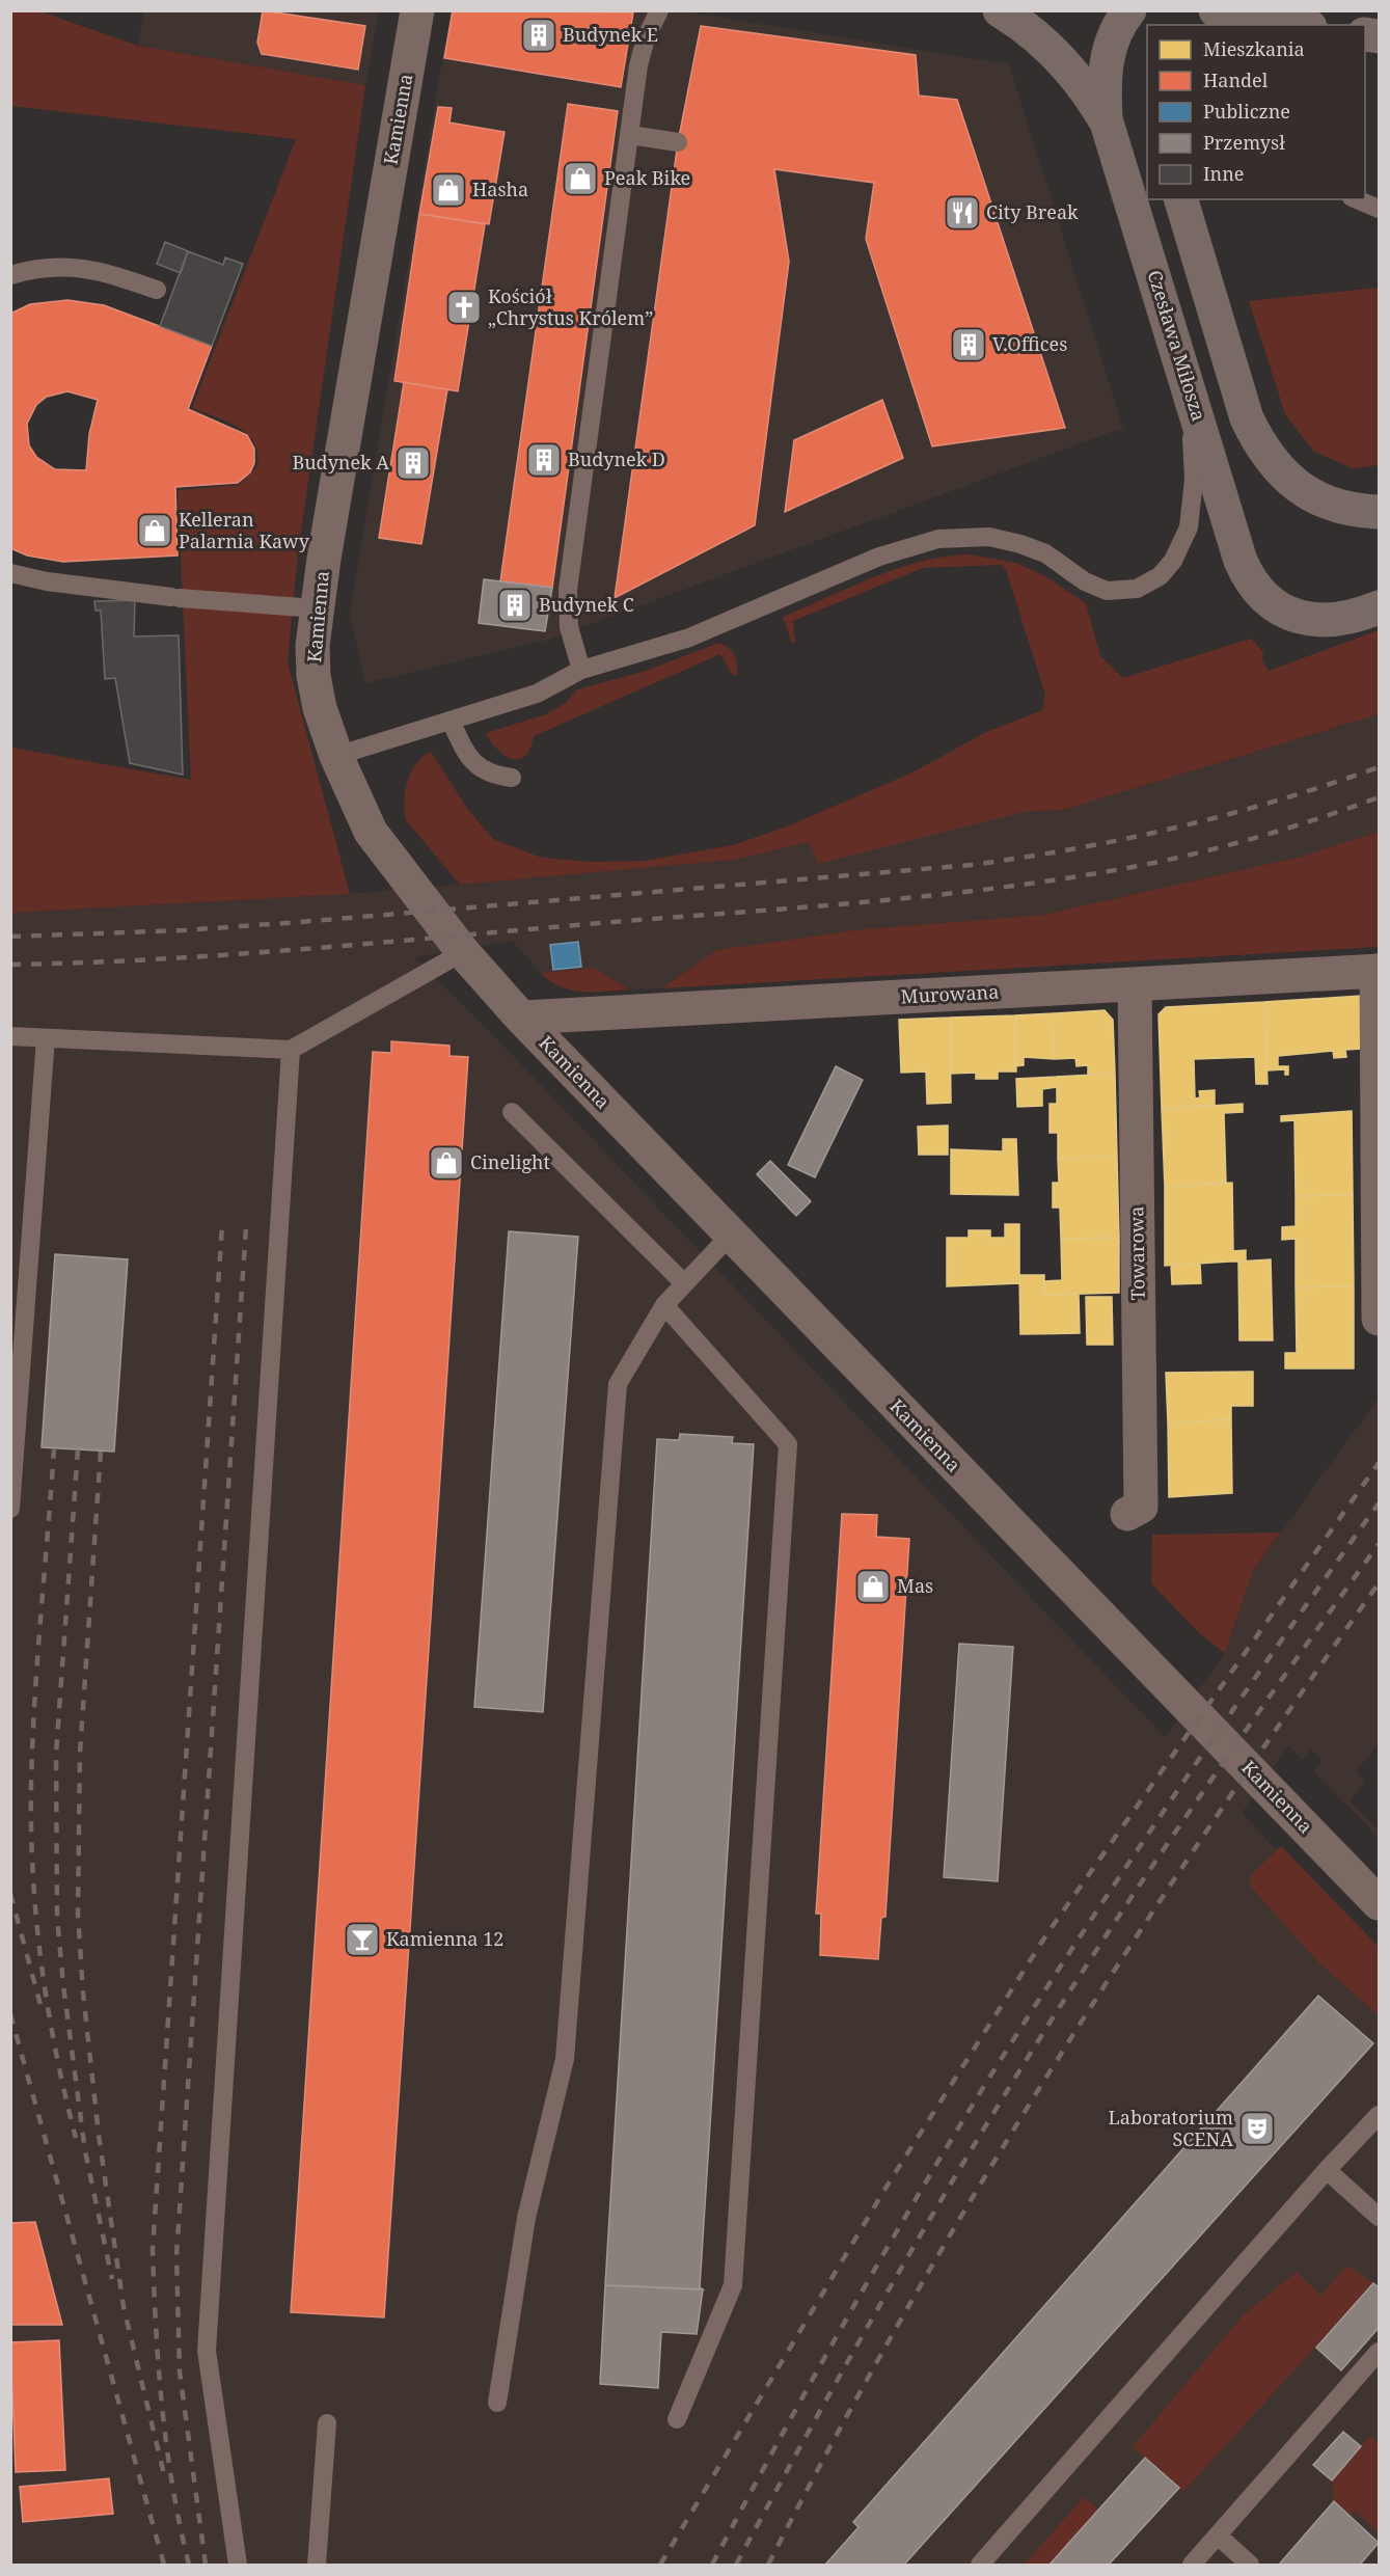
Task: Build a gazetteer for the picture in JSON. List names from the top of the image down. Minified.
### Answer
{"streets":{"main road":["Czesława Miłosza"],"street":["Kamienna","Murowana","Towarowa"]},"crossings":[["Kamienna","Murowana"],["Murowana","Towarowa"]],"places":{"building":["Budynek E","V.Offices","Budynek D","Budynek A","Budynek C"],"shop":["Peak Bike","Hasha","Kelleran Palarnia Kawy","Cinelight","Mas"],"restaurant":["City Break"],"church":["Kościół „Chrystus Królem”"],"bar":["Kamienna 12"],"theatre":["Laboratorium SCENA"]},"legend":["Mieszkania","Handel","Publiczne","Przemysł","Inne"]}
